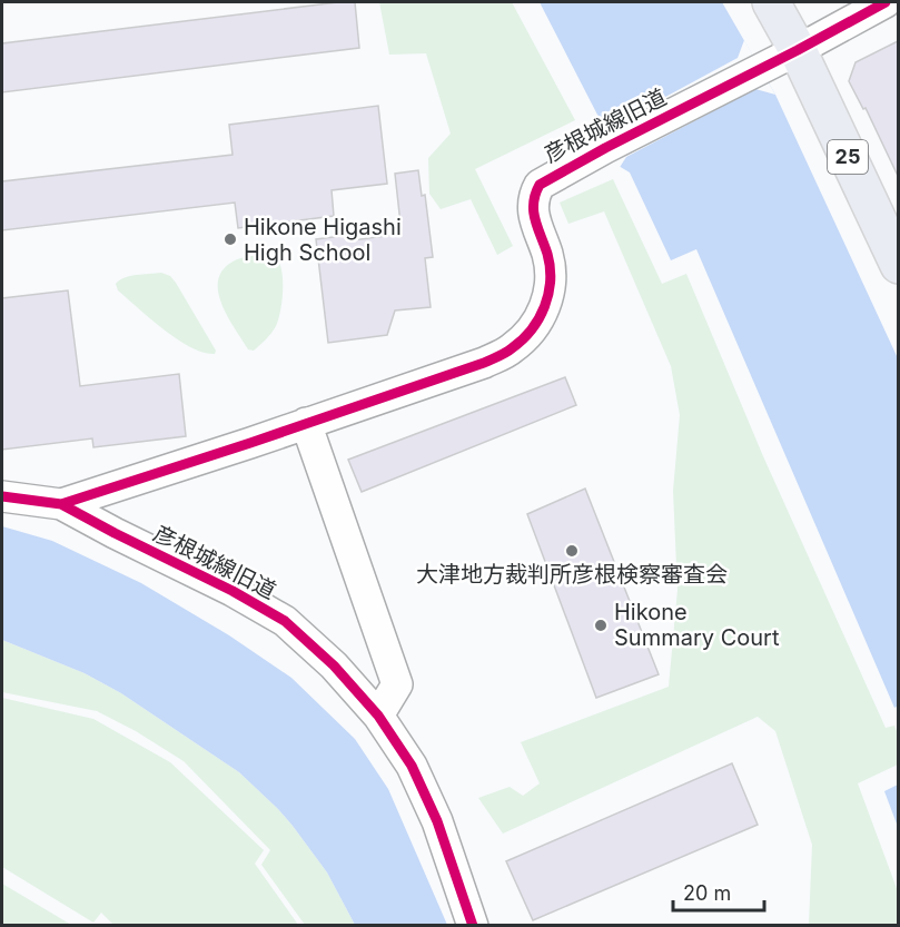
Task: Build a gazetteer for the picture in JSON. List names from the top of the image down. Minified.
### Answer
{"streets":{"main road":["25"],"street":["彦根城線旧道"]},"crossings":[["彦根城線旧道","25"]],"places":["Hikone Higashi High School","大津地方裁判所彦根検察審査会","Hikone Summary Court"],"scale_bar":"20 m"}
